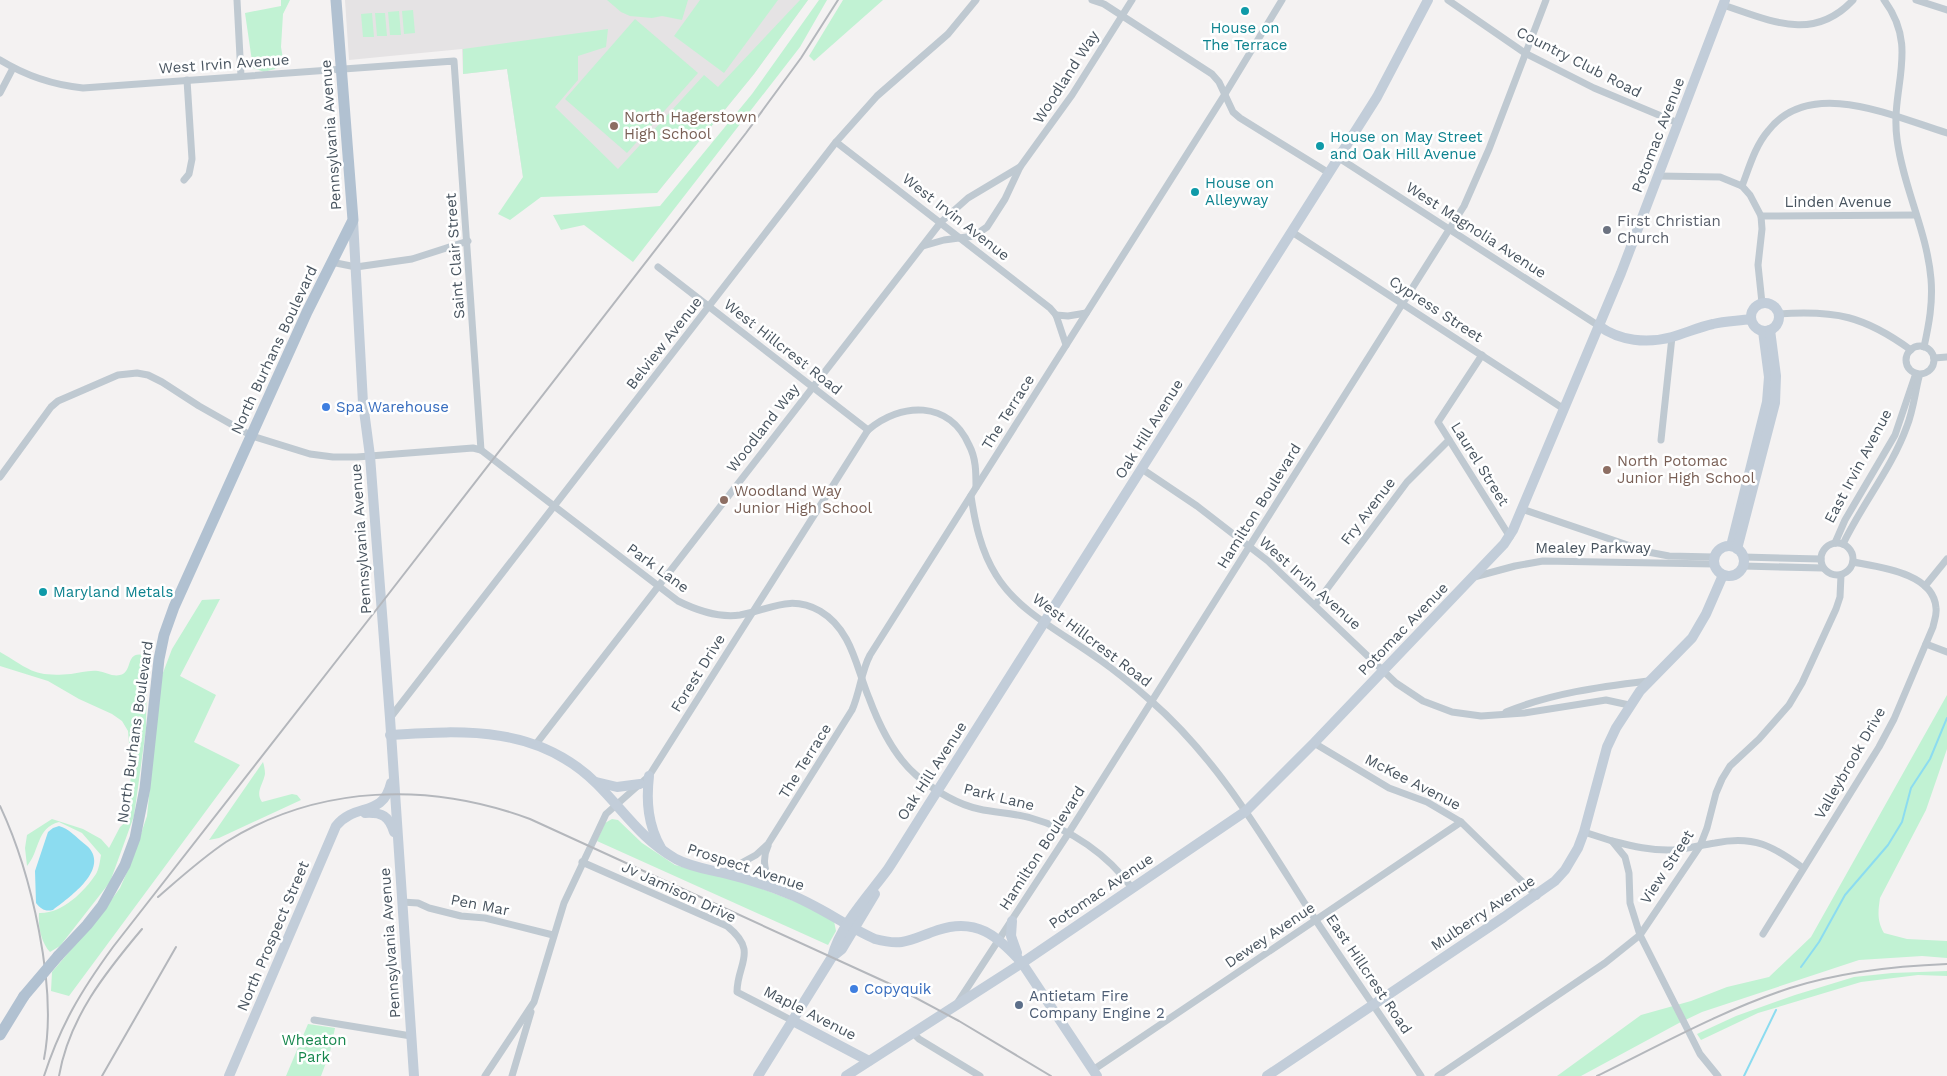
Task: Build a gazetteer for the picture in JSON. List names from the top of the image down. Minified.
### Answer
{"streets":{"main road":["Pennsylvania Avenue","North Burhans Boulevard"],"street":["Country Club Road","West Irvin Avenue","Woodland Way","Potomac Avenue","Linden Avenue","West Magnolia Avenue","Saint Clair Street","Cypress Street","Belview Avenue","West Hillcrest Road","The Terrace","Oak Hill Avenue","Laurel Street","East Irvin Avenue","Hamilton Boulevard","Fry Avenue","Mealey Parkway","Park Lane","Forest Drive","Valleybrook Drive","McKee Avenue","Prospect Avenue","View Street","Jv Jamison Drive","Pen Mar","Mulberry Avenue","Dewey Avenue","North Prospect Street","East Hillcrest Road","Maple Avenue"]},"crossings":[["Country Club Road","Potomac Avenue"],["Country Club Road","Hamilton Boulevard"],["West Irvin Avenue","Woodland Way"],["West Irvin Avenue","Pennsylvania Avenue"],["West Irvin Avenue","Potomac Avenue"],["West Irvin Avenue","Saint Clair Street"],["West Irvin Avenue","Belview Avenue"],["West Irvin Avenue","The Terrace"],["West Irvin Avenue","Oak Hill Avenue"],["West Irvin Avenue","Hamilton Boulevard"],["West Irvin Avenue","Fry Avenue"],["Woodland Way","West Hillcrest Road"],["Woodland Way","Park Lane"],["Woodland Way","Prospect Avenue"],["Pennsylvania Avenue","Belview Avenue"],["Pennsylvania Avenue","North Burhans Boulevard"],["Pennsylvania Avenue","Prospect Avenue"],["Pennsylvania Avenue","Pen Mar"],["Potomac Avenue","West Magnolia Avenue"],["Potomac Avenue","Cypress Street"],["Potomac Avenue","West Hillcrest Road"],["Potomac Avenue","Laurel Street"],["Potomac Avenue","Hamilton Boulevard"],["Potomac Avenue","Mealey Parkway"],["Potomac Avenue","Park Lane"],["Potomac Avenue","McKee Avenue"],["Potomac Avenue","Prospect Avenue"],["Potomac Avenue","East Hillcrest Road"],["Potomac Avenue","Maple Avenue"],["West Magnolia Avenue","Oak Hill Avenue"],["West Magnolia Avenue","Hamilton Boulevard"],["Saint Clair Street","Park Lane"],["Cypress Street","Oak Hill Avenue"],["Cypress Street","Laurel Street"],["Cypress Street","Hamilton Boulevard"],["Belview Avenue","West Hillcrest Road"],["Belview Avenue","Park Lane"],["West Hillcrest Road","The Terrace"],["West Hillcrest Road","Oak Hill Avenue"],["West Hillcrest Road","Hamilton Boulevard"],["West Hillcrest Road","Forest Drive"],["West Hillcrest Road","East Hillcrest Road"],["The Terrace","Park Lane"],["The Terrace","Forest Drive"],["The Terrace","Prospect Avenue"],["Oak Hill Avenue","Park Lane"],["Oak Hill Avenue","Prospect Avenue"],["Oak Hill Avenue","Maple Avenue"],["Laurel Street","Fry Avenue"],["East Irvin Avenue","View Street"],["Hamilton Boulevard","Park Lane"],["Hamilton Boulevard","Prospect Avenue"],["Park Lane","Forest Drive"],["Forest Drive","Prospect Avenue"],["Forest Drive","Jv Jamison Drive"],["Forest Drive","Pen Mar"],["McKee Avenue","Mulberry Avenue"],["McKee Avenue","Dewey Avenue"],["Jv Jamison Drive","Maple Avenue"],["Mulberry Avenue","East Hillcrest Road"],["Dewey Avenue","East Hillcrest Road"]],"parks":["Wheaton Park"],"places":["House on The Terrace","North Hagerstown High School","House on May Street and Oak Hill Avenue","House on Alleyway","First Christian Church","Spa Warehouse","North Potomac Junior High School","Woodland Way Junior High School","Maryland Metals","Copyquik","Antietam Fire Company Engine 2"]}
